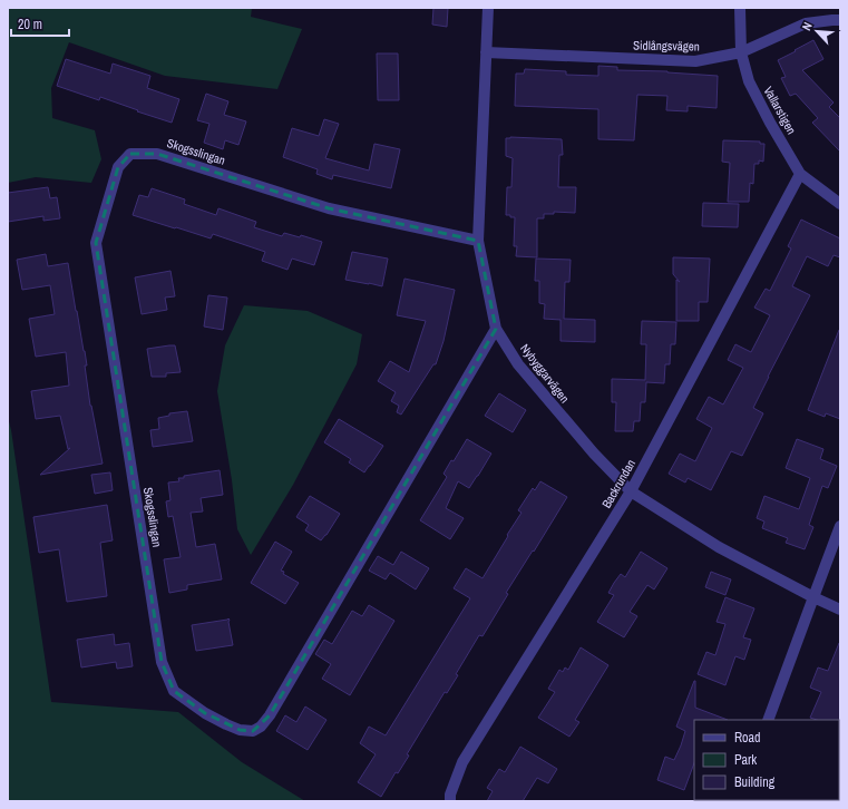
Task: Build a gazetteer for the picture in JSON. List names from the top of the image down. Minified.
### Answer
{"streets":{"street":["Sidlångsvägen","Vallarstigen","Skogsslingan","Nybyggarvägen","Backrundan"]},"crossings":[["Sidlångsvägen","Vallarstigen"],["Sidlångsvägen","Nybyggarvägen"],["Vallarstigen","Backrundan"],["Skogsslingan","Nybyggarvägen"],["Nybyggarvägen","Backrundan"]],"legend":["Road","Park","Building"],"scale_bar":"20 m","north":"top left"}
